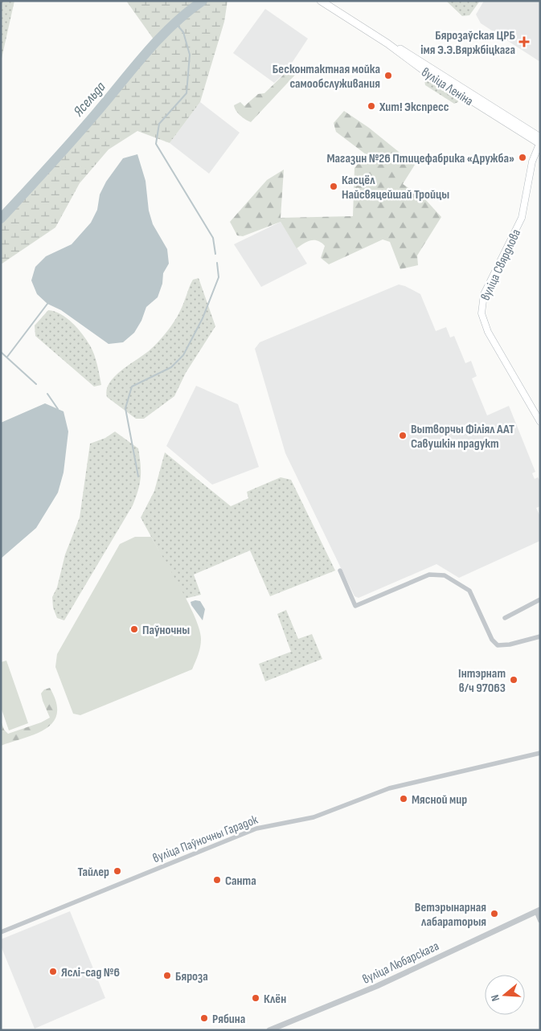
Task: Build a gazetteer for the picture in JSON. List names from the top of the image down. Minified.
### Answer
{"streets":{"main road":["вуліца Леніна","вуліца Свярдлова"],"street":["вуліца Паўночны Гарадок","вуліца Любарскага"]},"crossings":[["вуліца Леніна","вуліца Свярдлова"]],"water":["Ясельда"],"places":{"health":["Бярозаўская ЦРБ імя Э.Э.Вяржбіцкага"],"other":["Бесконтактная мойка самообслуживания","Хит! Экспресс","Магазин №26 Птицефабрика «Дружба»","Касцёл Найсвяцейшай Тройцы","Вытворчы Філіял ААТ Савушкін прадукт","Паўночны","Інтэрнат в/ч 97063","Мясной мир","Тайлер","Санта","Ветэрынарная лабараторыя","Яслі-сад №6","Бяроза","Клён","Рябина"]},"north":"left"}
